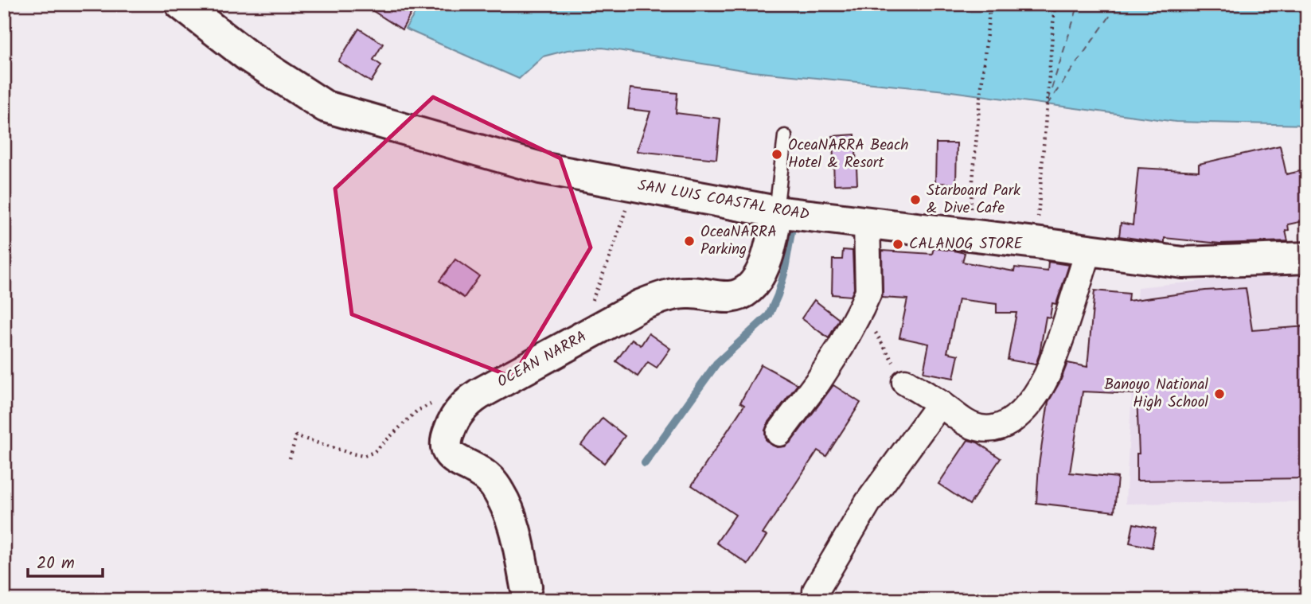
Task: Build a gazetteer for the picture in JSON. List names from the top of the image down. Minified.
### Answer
{"streets":{"street":["SAN LUIS COASTAL ROAD","OCEAN NARRA"]},"crossings":[["SAN LUIS COASTAL ROAD","OCEAN NARRA"]],"places":["OceaNARRA Beach Hotel & Resort","Starboard Park & Dive Cafe","OceaNARRA Parking","CALANOG STORE","Banoyo National High School"],"scale_bar":"20 m"}
